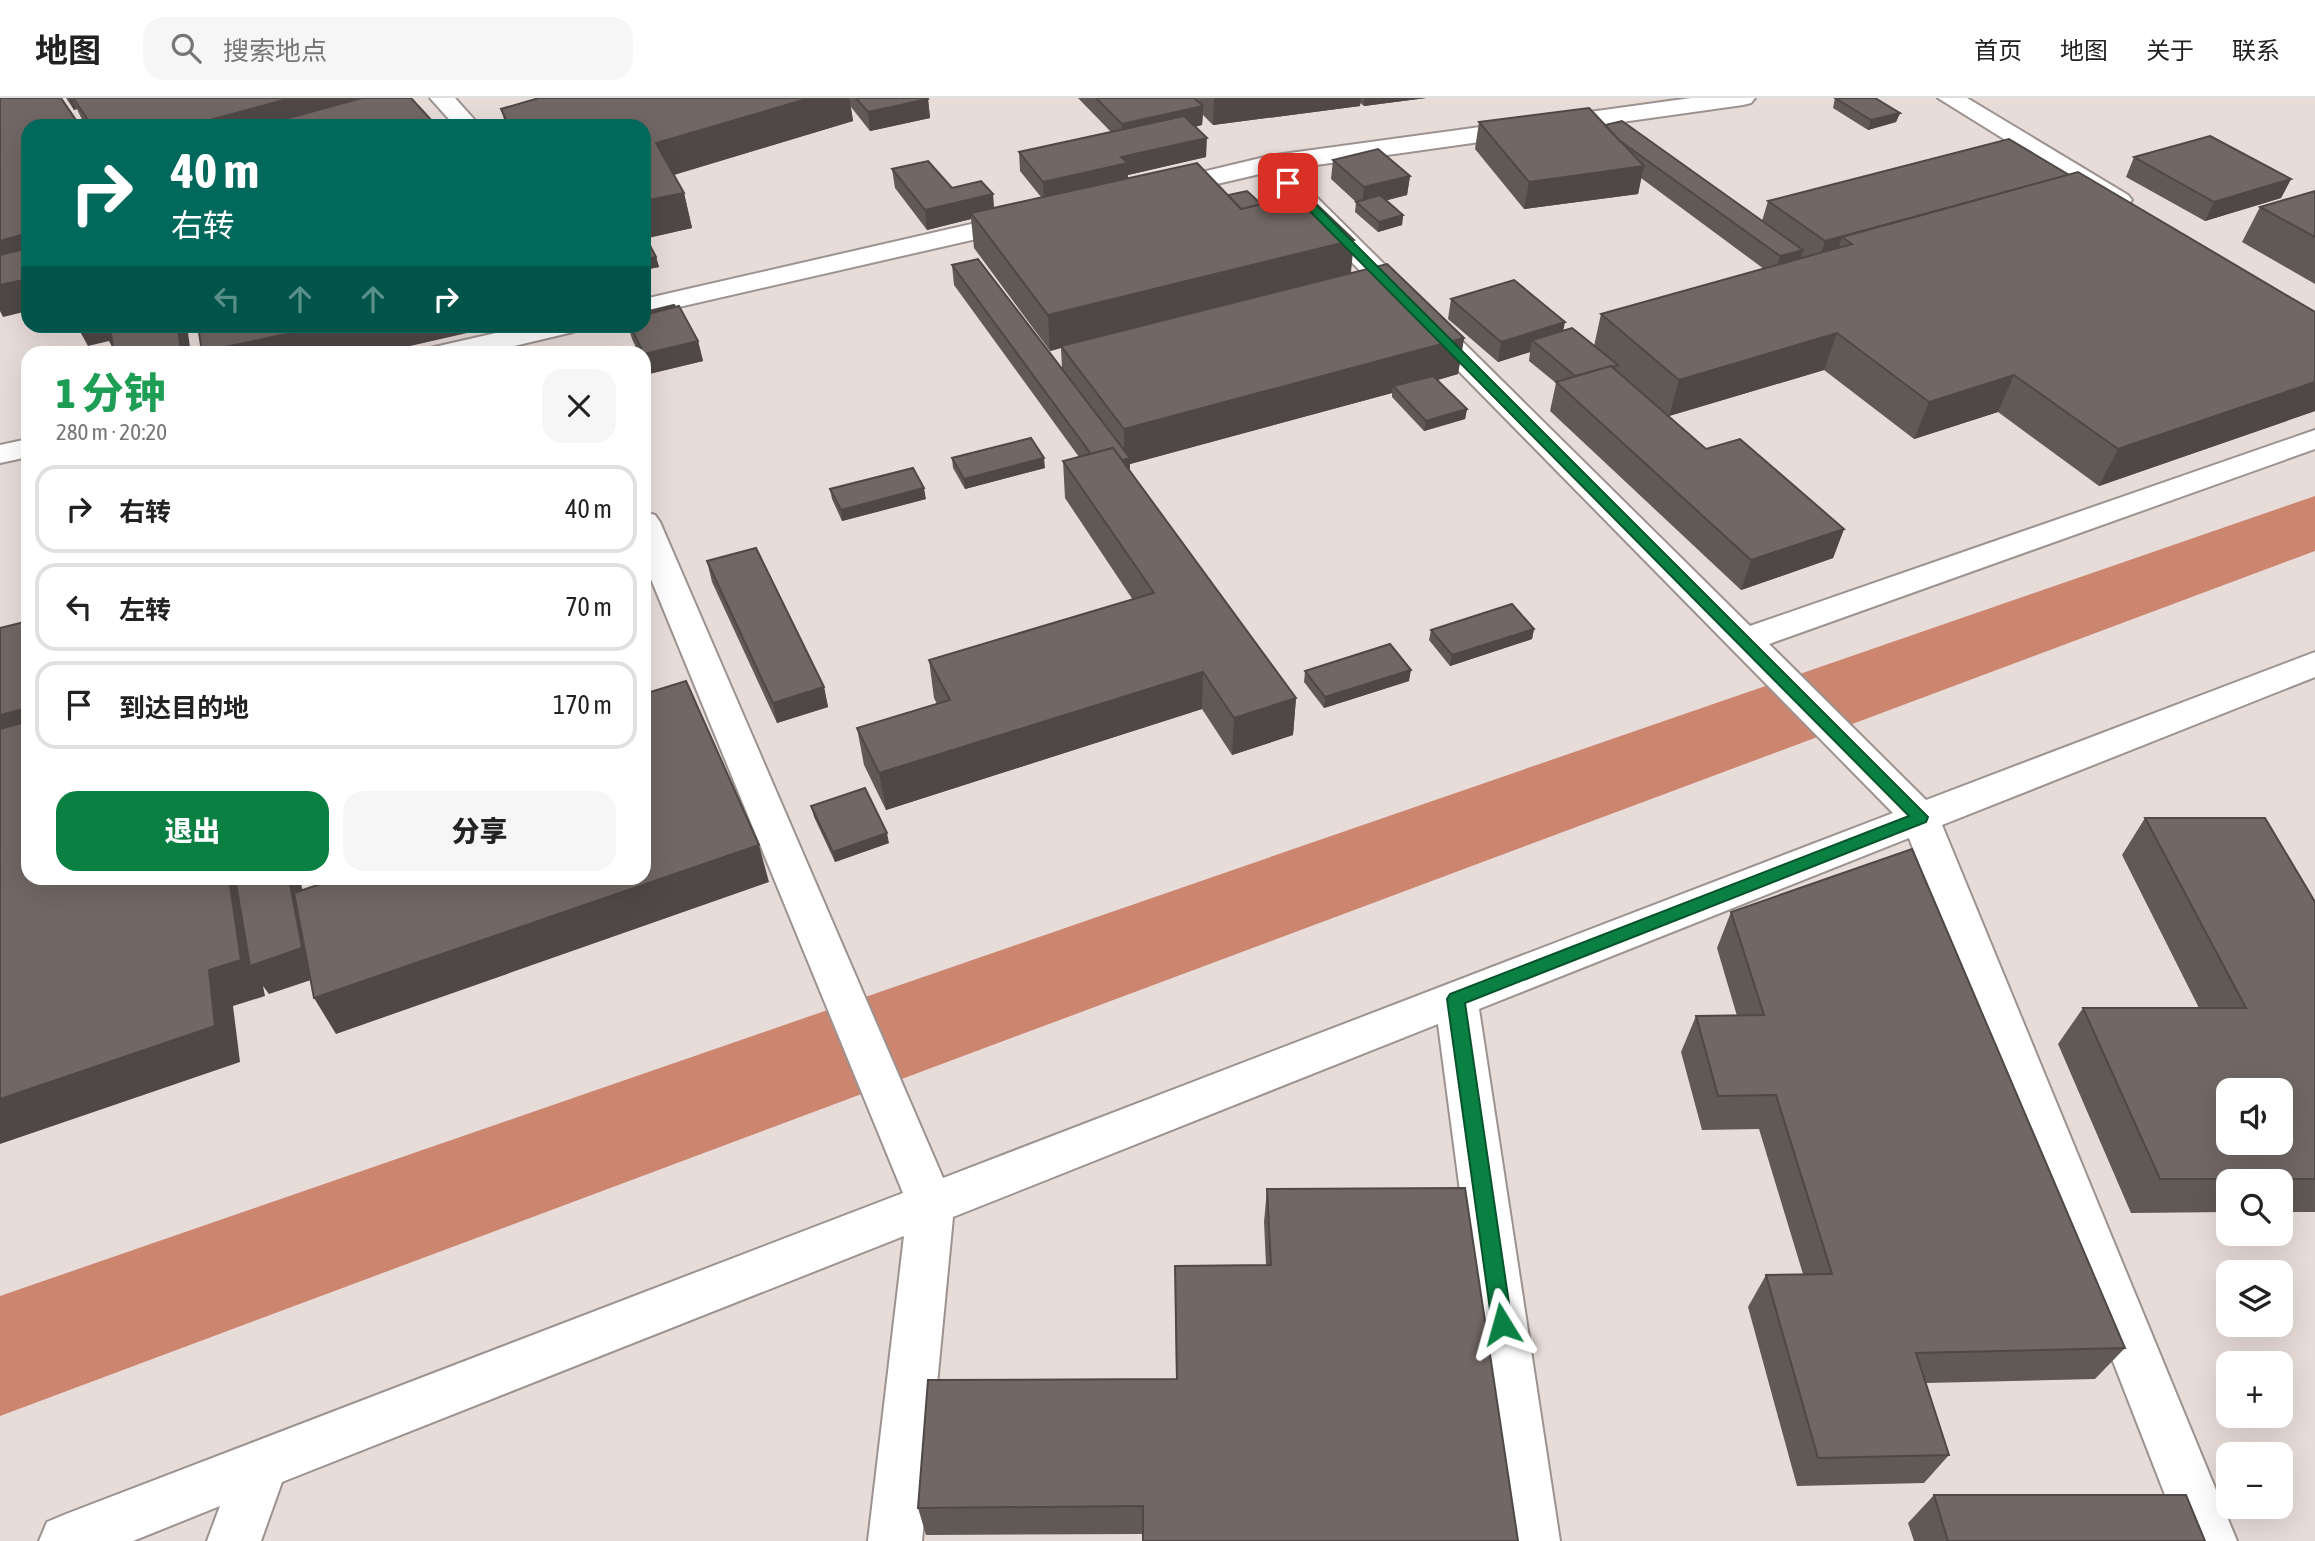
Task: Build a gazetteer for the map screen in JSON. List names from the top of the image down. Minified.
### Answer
{"page":{"header":"地图","search":"搜索地点","nav":["首页","地图","关于","联系"],"turn":["40 m","右转"],"heading":["1 分钟","280 m · 20:20"],"list":[{"name":"右转","value":"40 m"},{"name":"左转","value":"70 m"},{"name":"到达目的地","value":"170 m"}],"buttons":["退出","分享"],"map_buttons":["+","−"]}}
